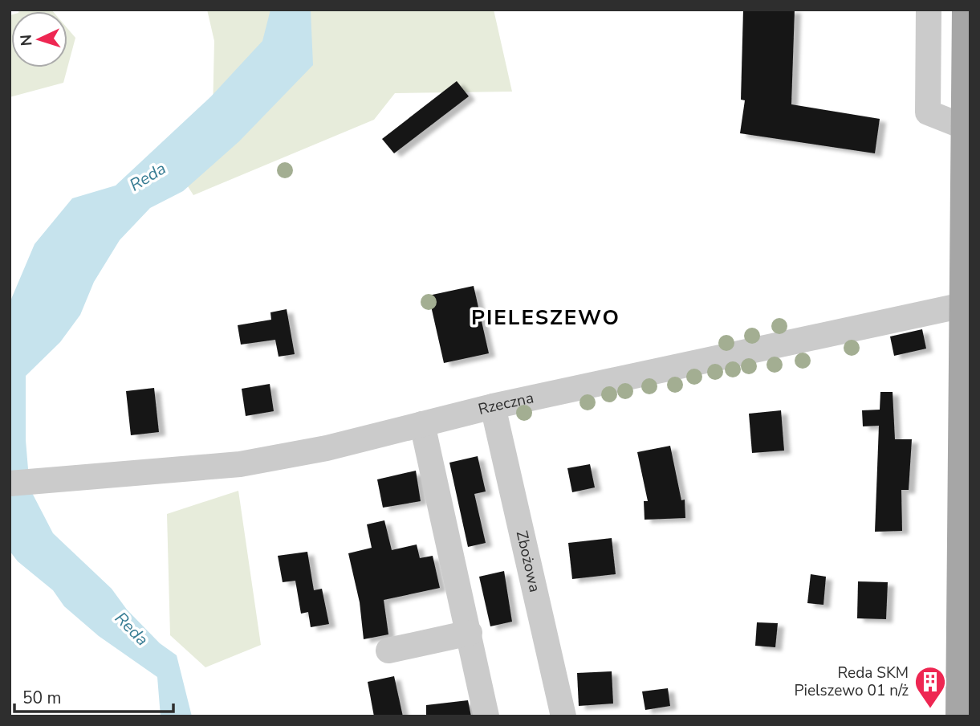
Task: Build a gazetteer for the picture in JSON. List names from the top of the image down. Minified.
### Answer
{"streets":{"street":["Rzeczna","Zbożowa"]},"crossings":[["Rzeczna","Zbożowa"]],"districts":["PIELESZEWO"],"water":["Reda"],"places":{"building":["Reda SKM Pielszewo 01 n/ż"]},"scale_bar":"50 m","north":"left"}
